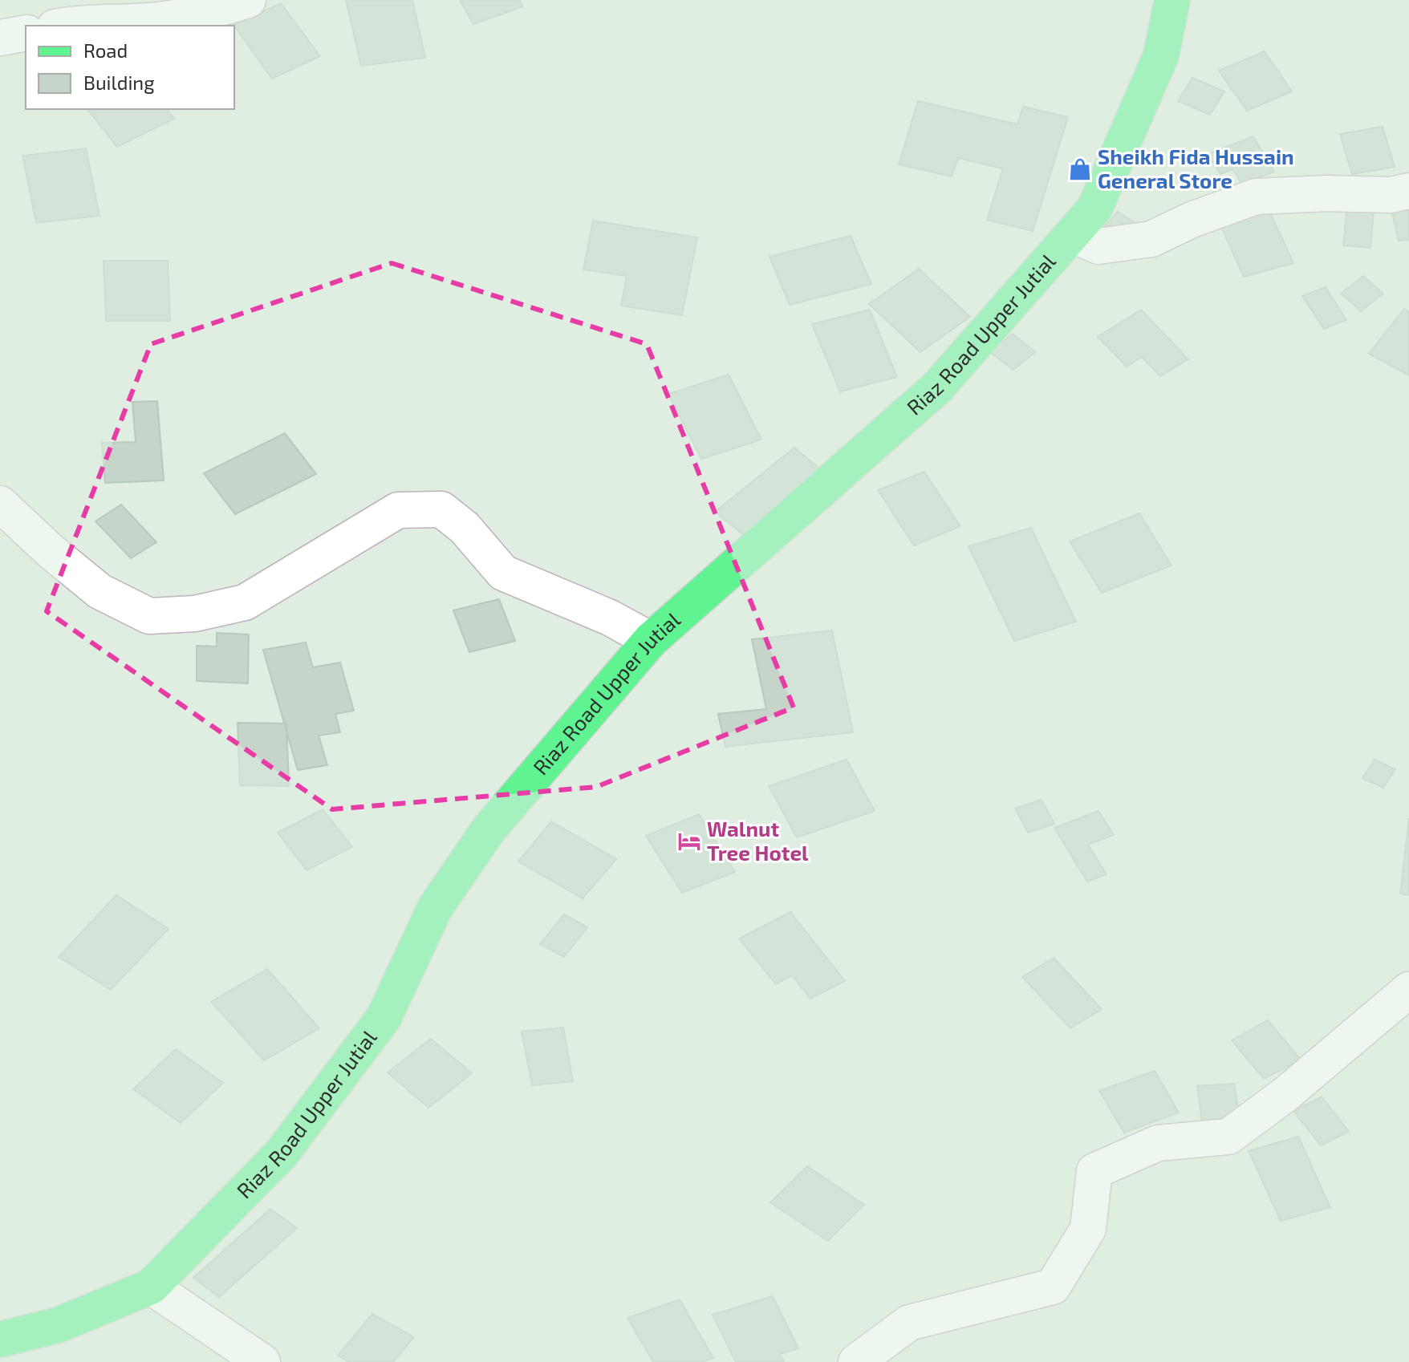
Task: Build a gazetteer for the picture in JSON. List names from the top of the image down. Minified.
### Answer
{"streets":{"main road":["Riaz Road Upper Jutial"]},"places":{"shop":["Sheikh Fida Hussain General Store"],"hotel":["Walnut Tree Hotel"]},"legend":["Road","Building"]}
